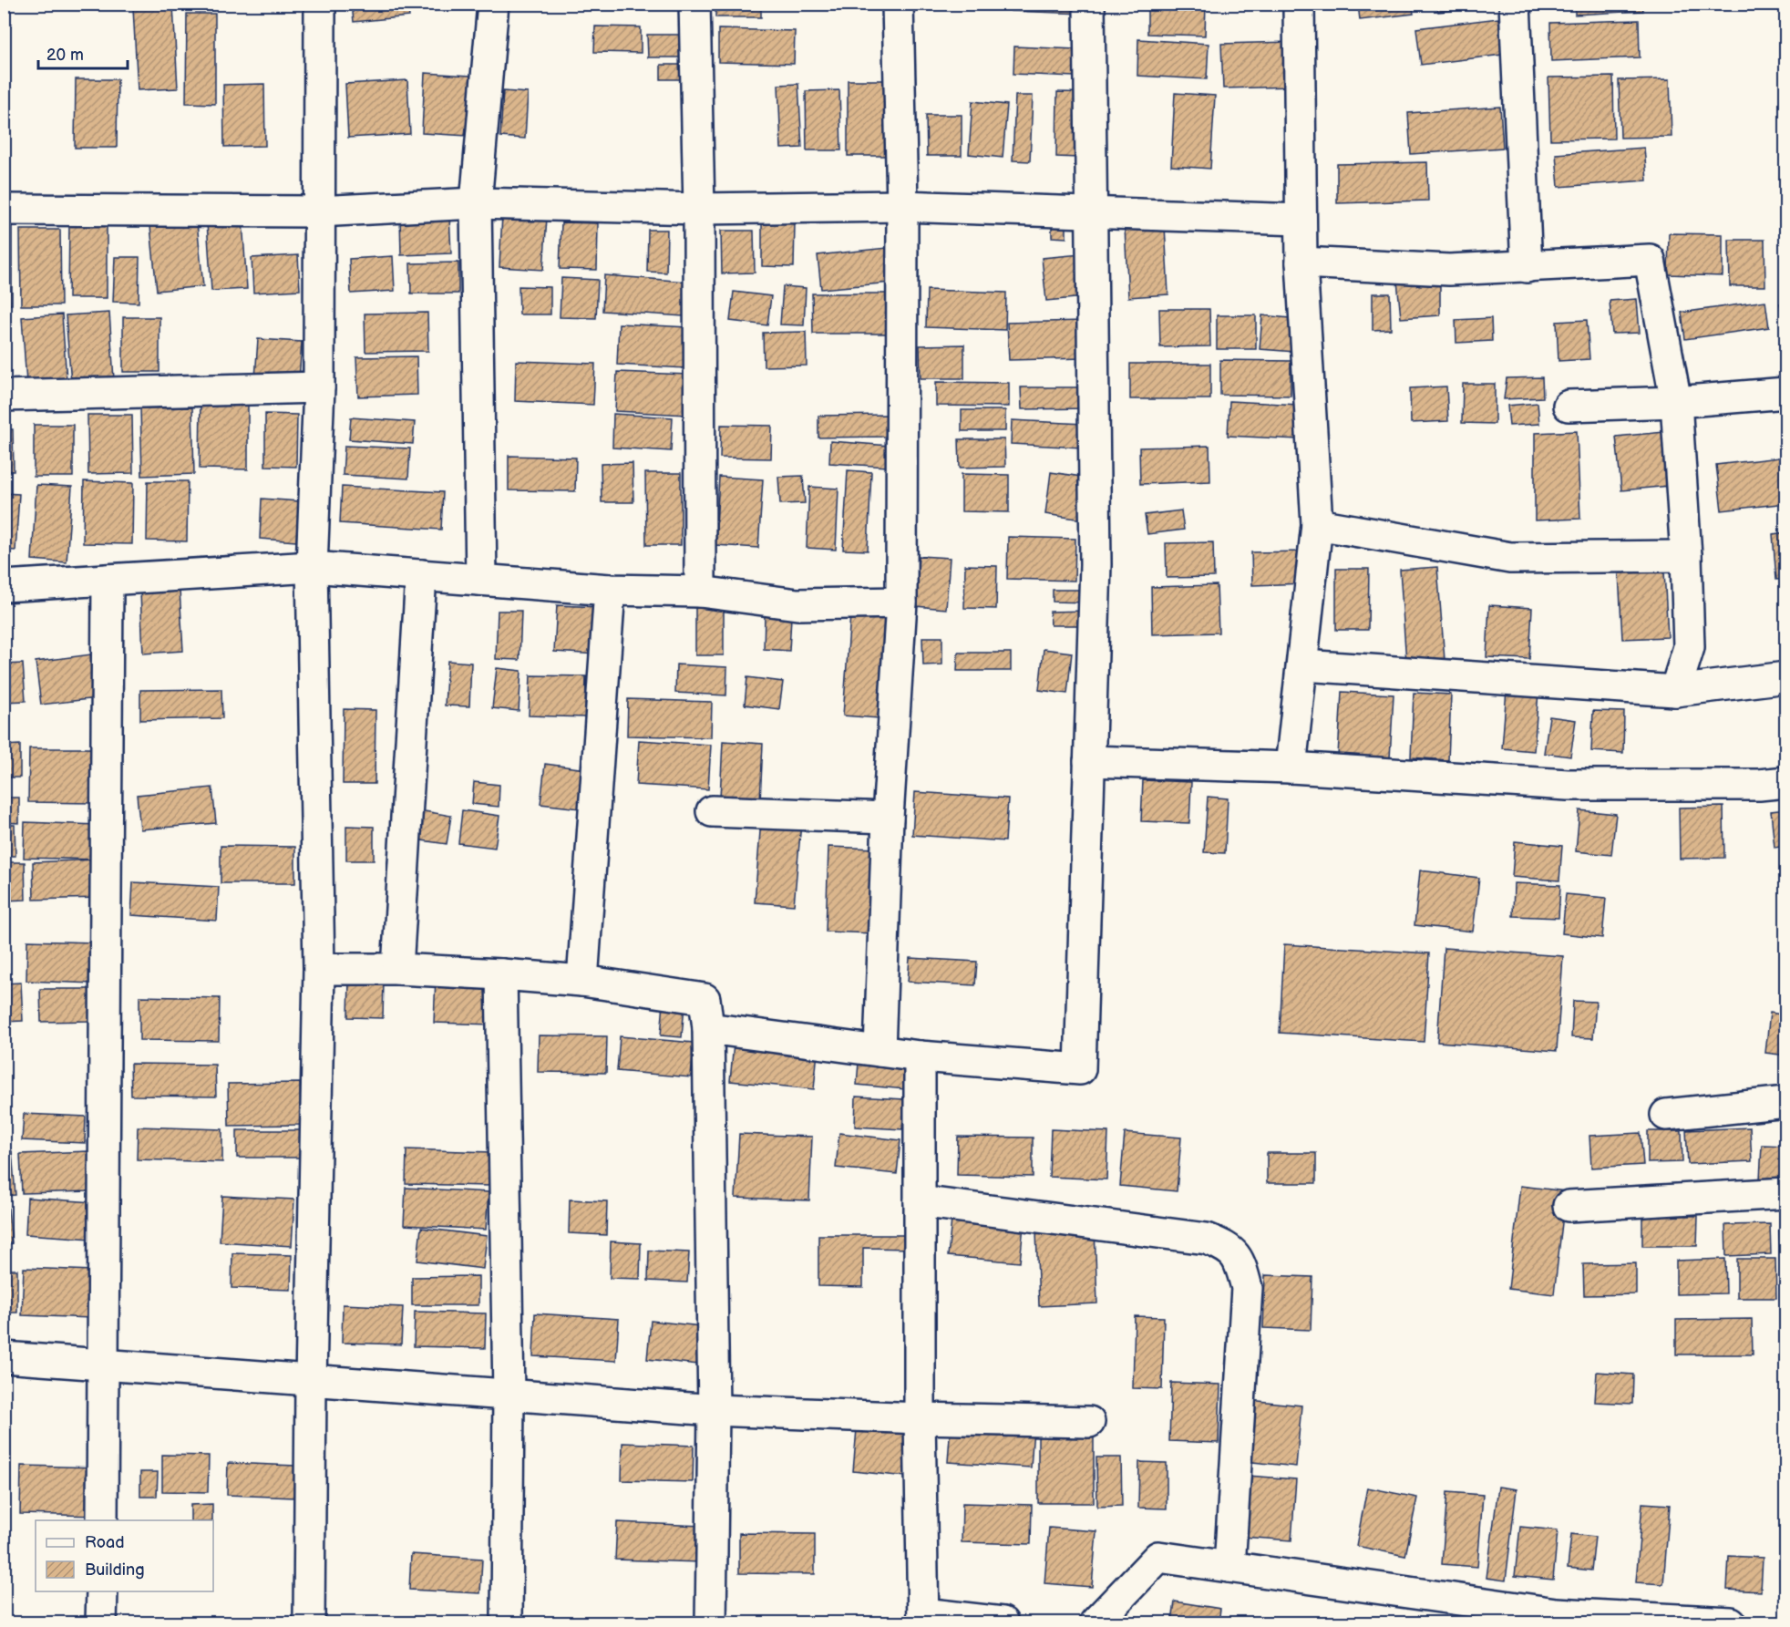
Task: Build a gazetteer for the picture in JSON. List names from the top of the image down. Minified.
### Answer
{"legend":["Road","Building"],"scale_bar":"20 m"}
